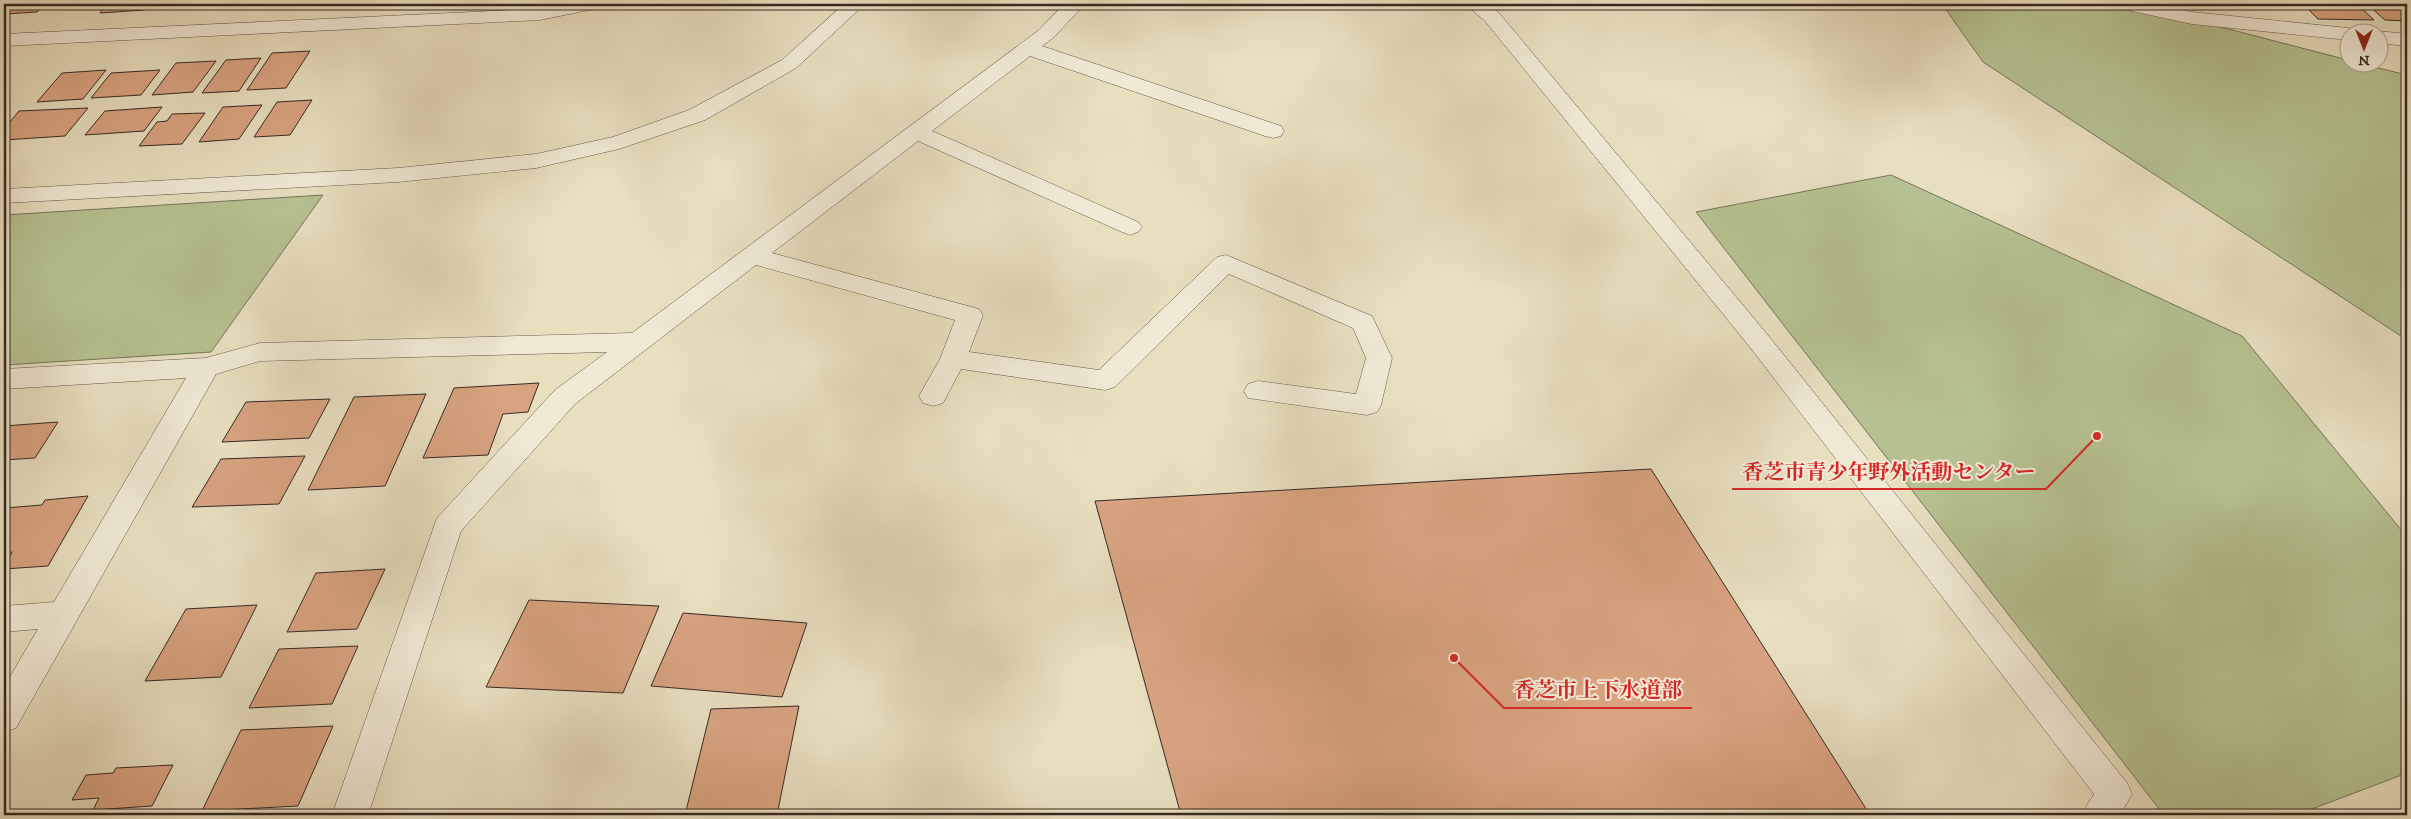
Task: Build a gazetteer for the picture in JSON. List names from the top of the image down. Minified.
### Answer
{"places":["香芝市青少年野外活動センター","香芝市上下水道部"],"north":"bottom"}
